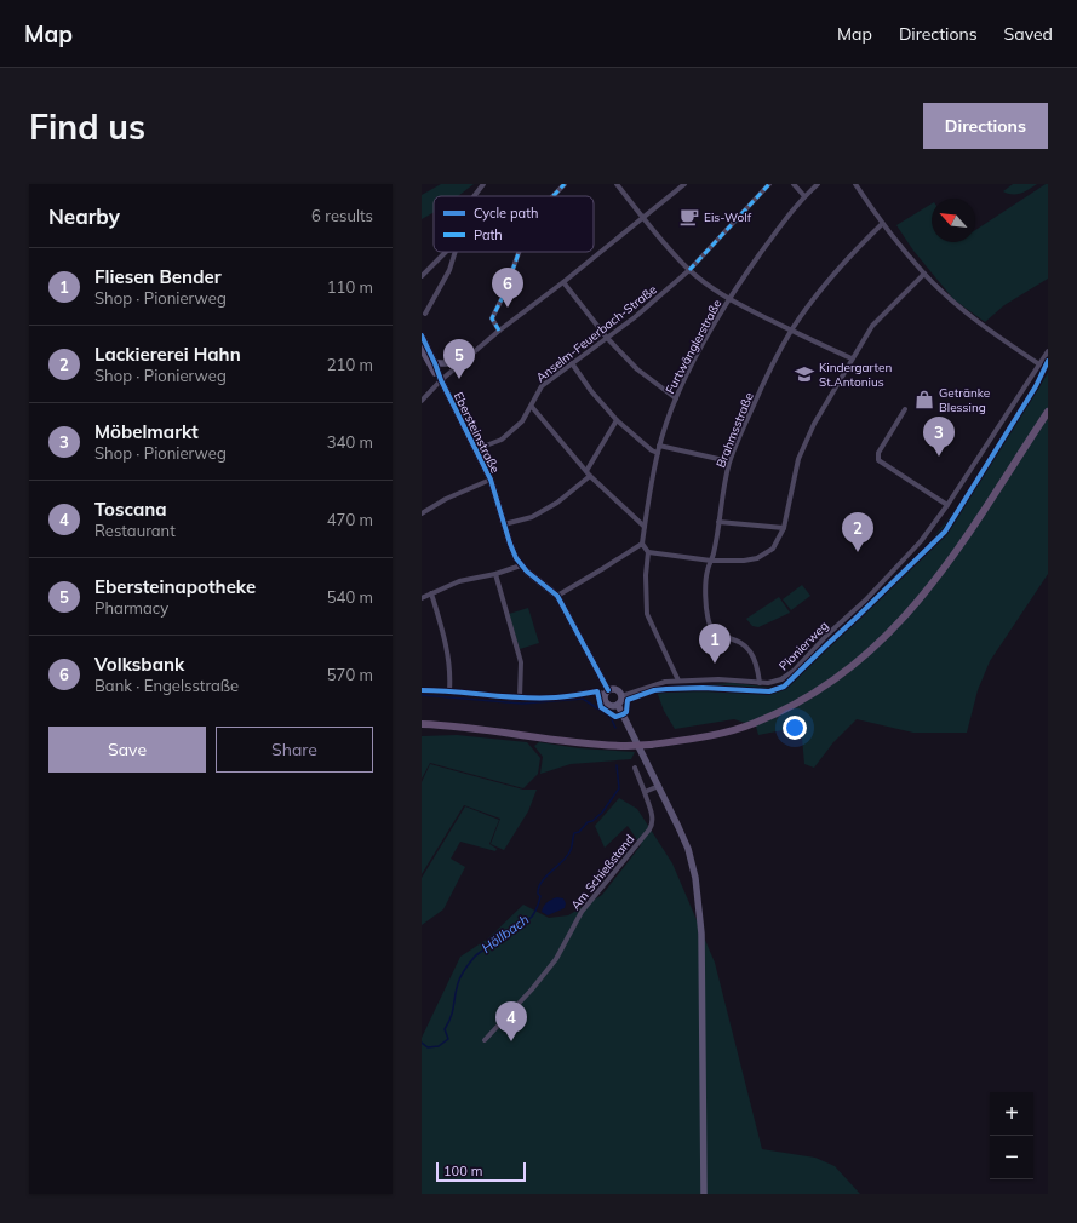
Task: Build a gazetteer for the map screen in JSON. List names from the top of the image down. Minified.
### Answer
{"streets":{"street":["Anselm-Feuerbach-Straße","Furtwänglerstraße","Brahmsstraße","Ebersteinstraße","Pionierweg","Am Schießstand"]},"crossings":[["Anselm-Feuerbach-Straße","Ebersteinstraße"],["Brahmsstraße","Pionierweg"],["Ebersteinstraße","Pionierweg"]],"water":["Höllbach"],"places":{"cafe":["Eis-Wolf"],"school or university":["Kindergarten St.Antonius"],"shop":["Getränke Blessing"]},"legend":["Cycle path","Path"],"scale_bar":"100 m","north":"top left","page":{"header":"Map","nav":["Map","Directions","Saved"],"buttons":["Directions",["Save","Share"]],"title":"Find us","heading":["Nearby","6 results"],"list":[{"mark":"1","name":"Fliesen Bender","note":"Shop · Pionierweg","value":"110 m"},{"mark":"2","name":"Lackiererei Hahn","note":"Shop · Pionierweg","value":"210 m"},{"mark":"3","name":"Möbelmarkt","note":"Shop · Pionierweg","value":"340 m"},{"mark":"4","name":"Toscana","note":"Restaurant","value":"470 m"},{"mark":"5","name":"Ebersteinapotheke","note":"Pharmacy","value":"540 m"},{"mark":"6","name":"Volksbank","note":"Bank · Engelsstraße","value":"570 m"}],"pins":["6","5","3","2","1","4"],"map_buttons":["+","−"],"scale":"100 m"}}
